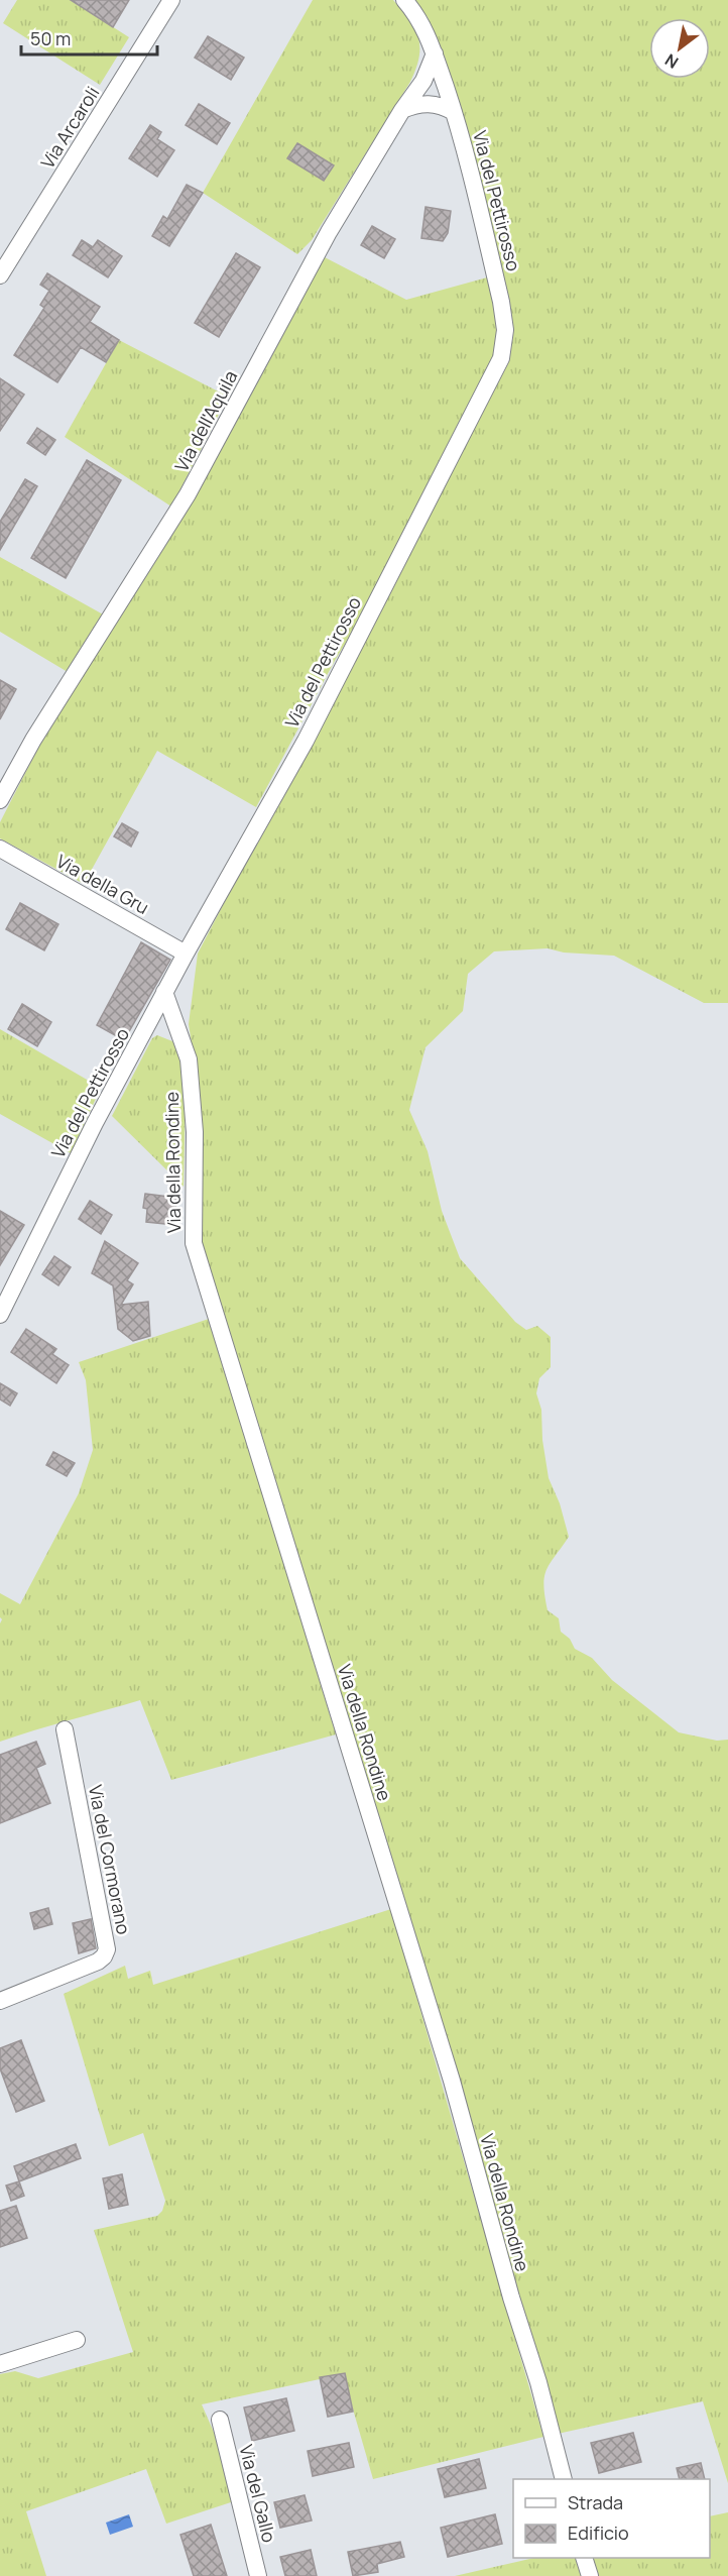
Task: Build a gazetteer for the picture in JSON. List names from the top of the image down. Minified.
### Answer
{"streets":{"street":["Via Arcaroli","Via del Pettirosso","Via dell'Aquila","Via della Gru","Via della Rondine","Via del Cormorano","Via del Gallo"]},"crossings":[["Via del Pettirosso","Via dell'Aquila"],["Via del Pettirosso","Via della Gru"],["Via del Pettirosso","Via della Rondine"]],"legend":["Strada","Edificio"],"scale_bar":"50 m","north":"bottom left"}
